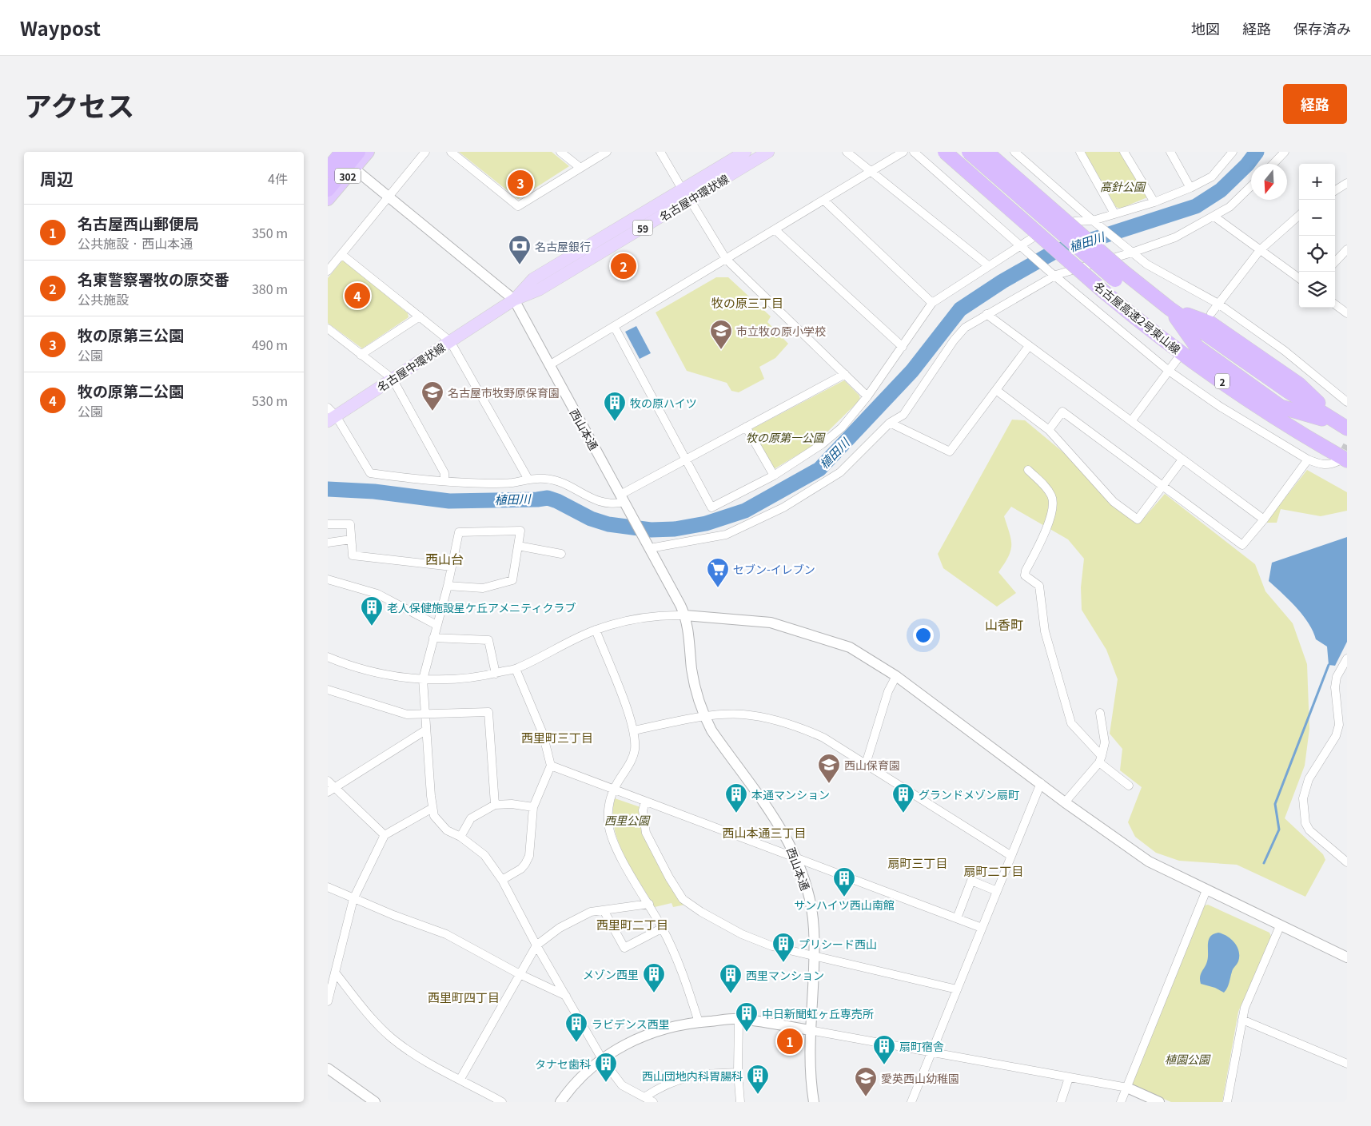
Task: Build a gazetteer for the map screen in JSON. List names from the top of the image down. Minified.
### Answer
{"streets":{"highway":["302","名古屋高速2号東山線","2"],"main road":["名古屋中環状線","59"],"street":["西山本通"]},"crossings":[["名古屋中環状線","西山本通"]],"districts":["牧の原三丁目","西山台","山香町","西里町三丁目","西山本通三丁目","扇町三丁目","扇町二丁目","西里町二丁目","西里町四丁目"],"water":["植田川"],"parks":["高針公園","牧の原第一公園","西里公園","植園公園"],"places":{"bank":["名古屋銀行"],"school or university":["市立牧の原小学校","名古屋市牧野原保育園","西山保育園","愛英西山幼稚園"],"building":["牧の原ハイツ","老人保健施設星ケ丘アメニティクラブ","本通マンション","グランドメゾン扇町","サンハイツ西山南館","プリシード西山","メゾン西里","西里マンション","中日新聞虹ヶ丘専売所","ラビデンス西里","扇町宿舎","タナセ歯科","西山団地内科胃腸科"],"supermarket":["セブン-イレブン"]},"north":"bottom","page":{"header":"Waypost","nav":["地図","経路","保存済み"],"title":"アクセス","buttons":"経路","heading":["周辺","4件"],"map_buttons":["+","−"],"pins":["3","2","4","1"],"list":[{"mark":"1","name":"名古屋西山郵便局","note":"公共施設 · 西山本通","value":"350 m"},{"mark":"2","name":"名東警察署牧の原交番","note":"公共施設","value":"380 m"},{"mark":"3","name":"牧の原第三公園","note":"公園","value":"490 m"},{"mark":"4","name":"牧の原第二公園","note":"公園","value":"530 m"}]}}
